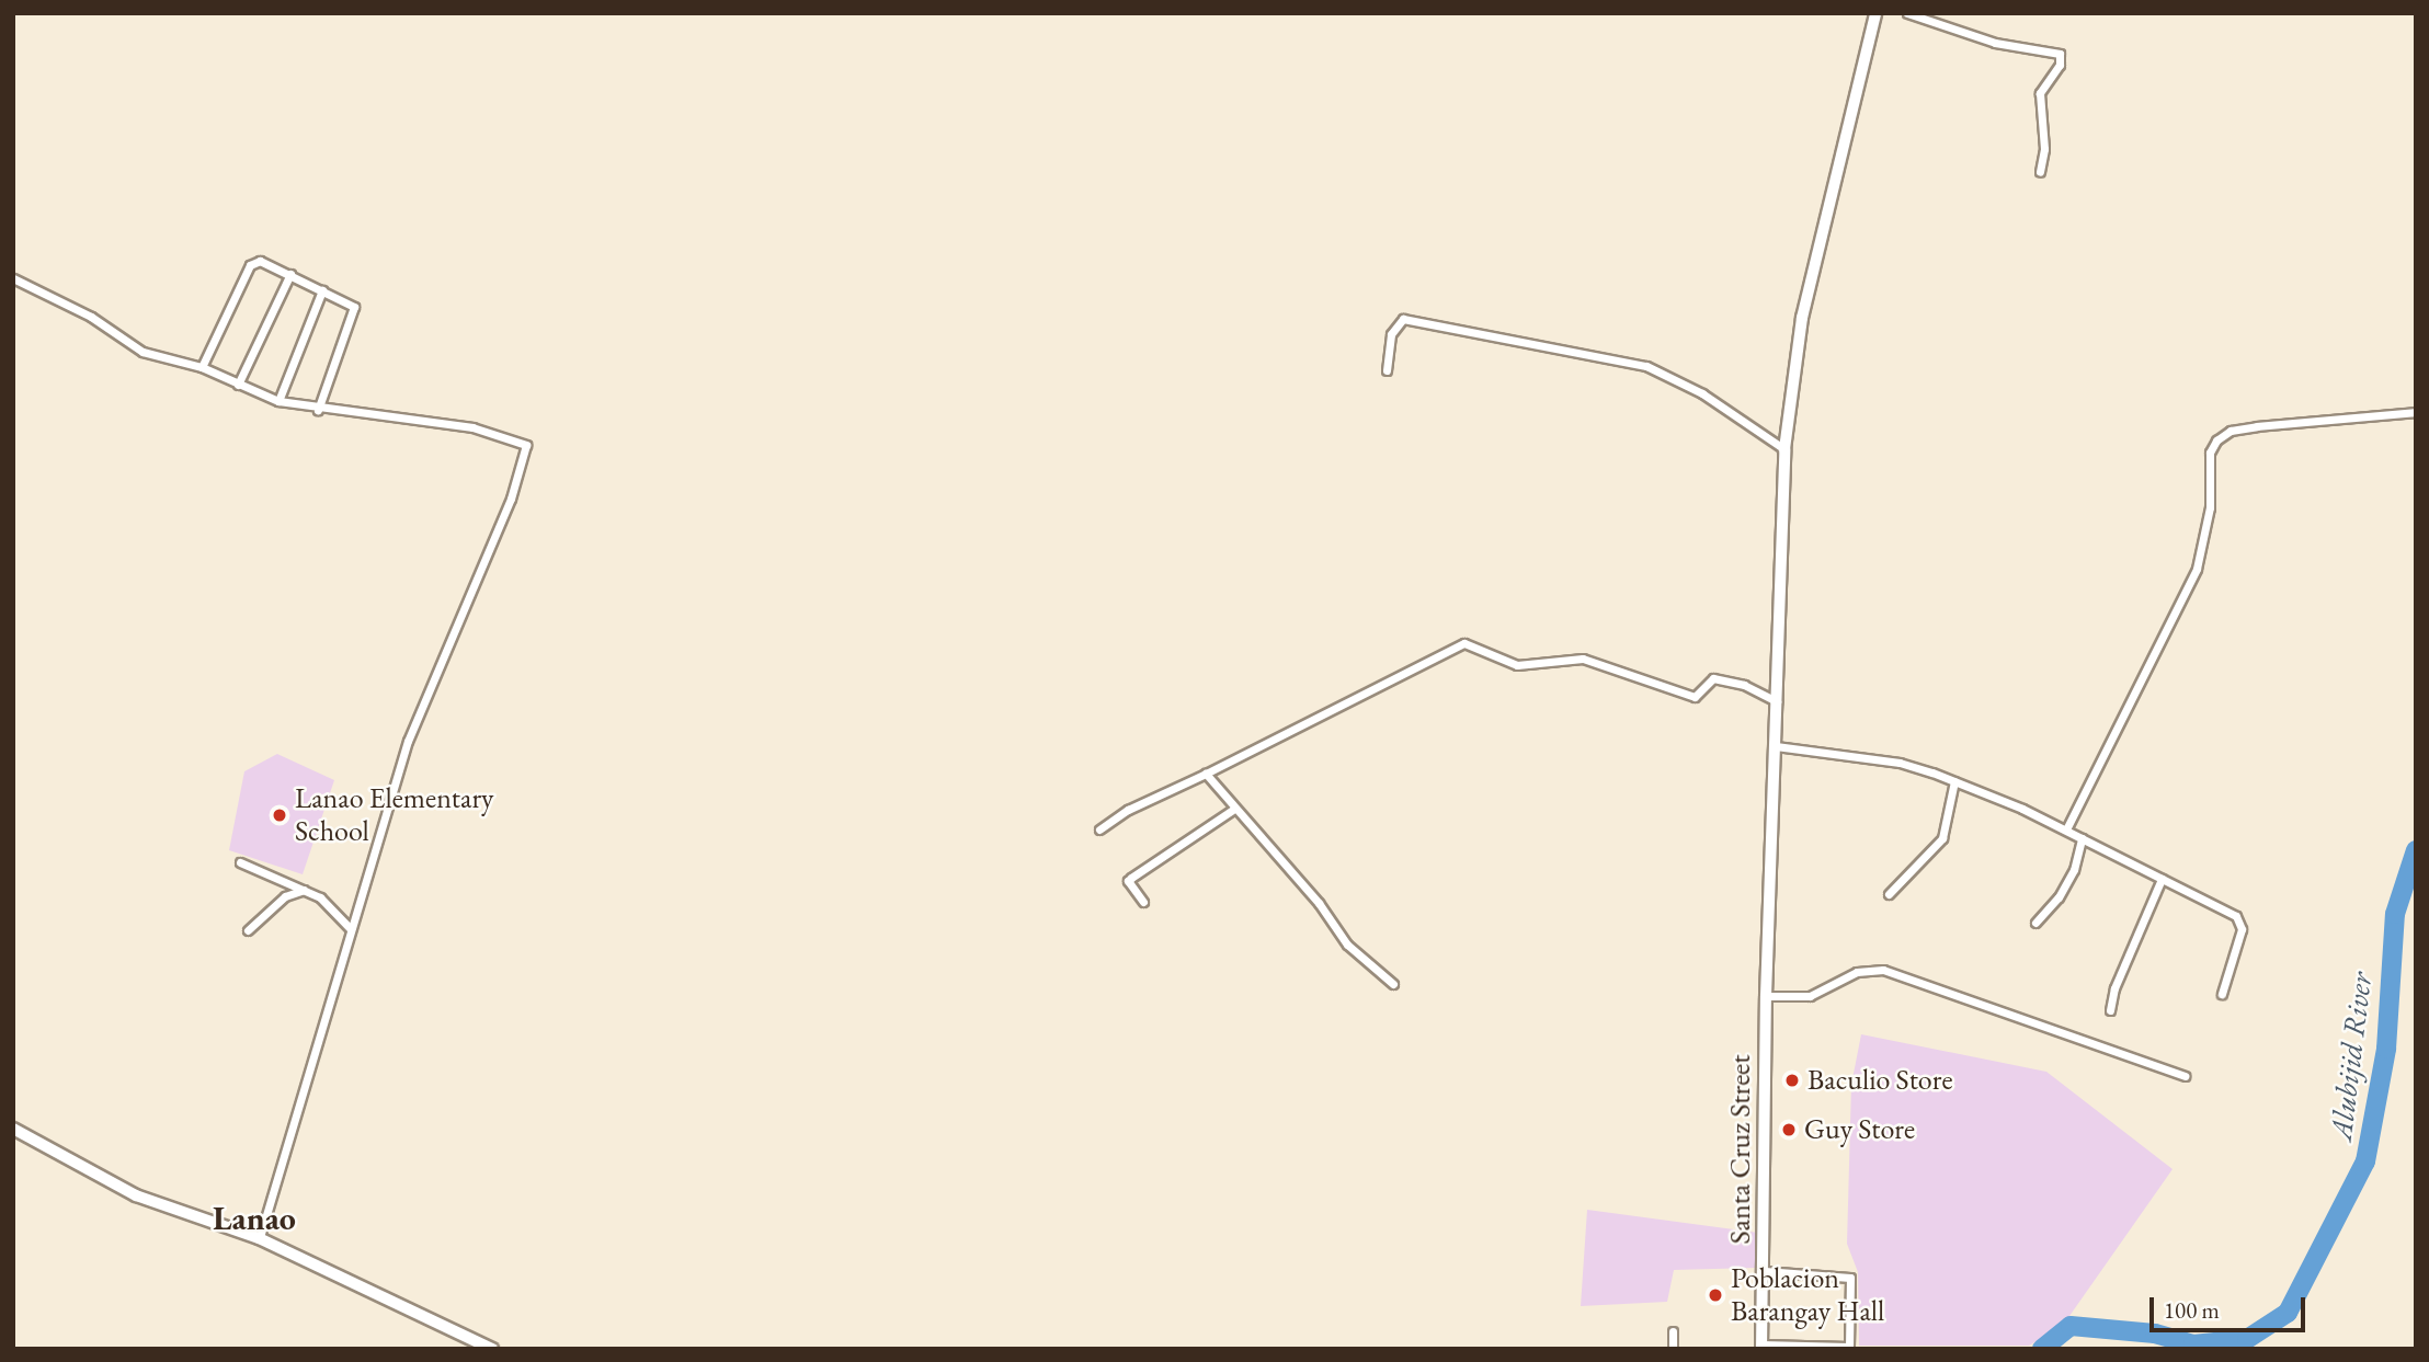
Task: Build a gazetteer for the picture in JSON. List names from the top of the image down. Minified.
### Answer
{"streets":{"street":["Santa Cruz Street"]},"districts":["Lanao"],"water":["Alubijid River"],"places":["Lanao Elementary School","Baculio Store","Guy Store","Poblacion Barangay Hall"],"scale_bar":"100 m"}
